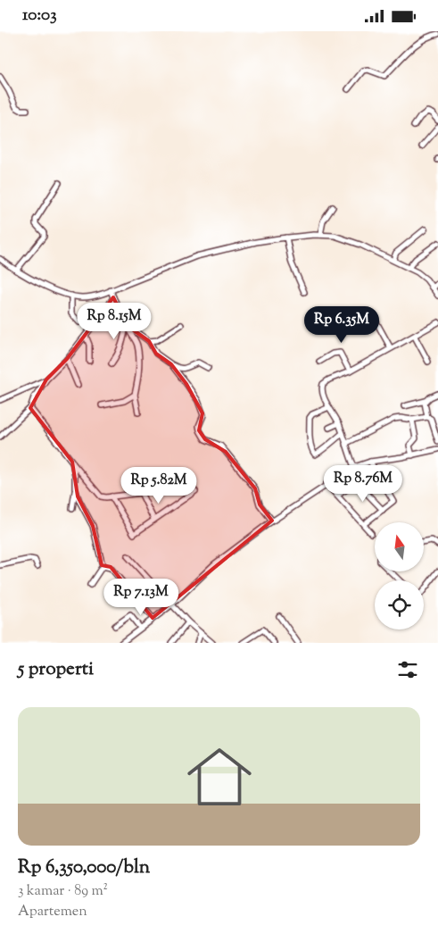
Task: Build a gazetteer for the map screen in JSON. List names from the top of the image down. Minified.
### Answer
{"north":"top","page":{"status":"10:03","price":["Rp 8.15M","Rp 6.35M","Rp 8.76M","Rp 5.82M","Rp 7.13M"],"heading":"5 properti","list":[{"name":"Rp 6,350,000/bln","note":"3 kamar · 89 m² · Apartemen"}]}}
